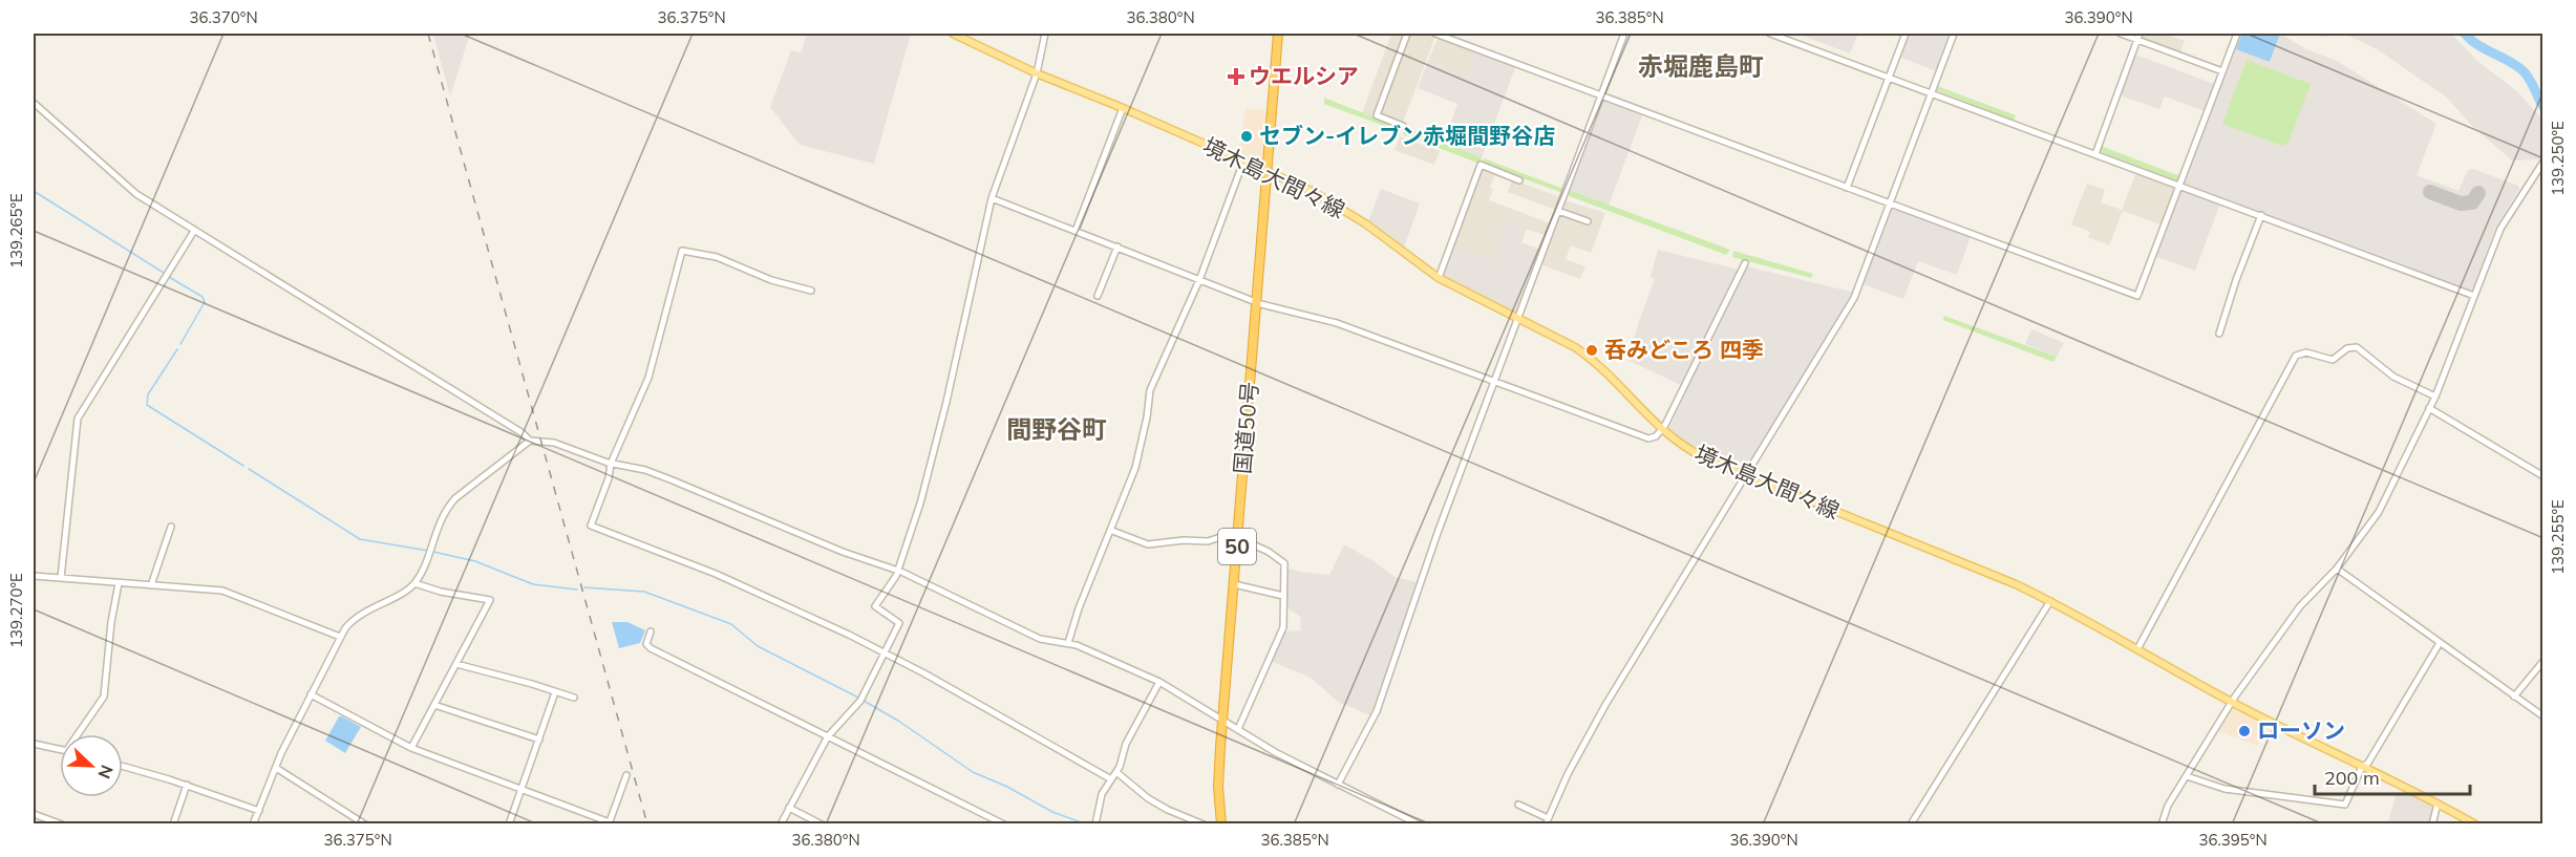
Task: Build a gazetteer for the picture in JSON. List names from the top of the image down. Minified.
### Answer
{"streets":{"highway":["国道50号","50"],"main road":["境木島大間々線"]},"crossings":[["境木島大間々線","国道50号"]],"districts":["赤堀鹿島町","間野谷町"],"places":{"health":["ウエルシア"],"other":["セブン-イレブン赤堀間野谷店","呑みどころ 四季","ローソン"]},"scale_bar":"200 m","north":"bottom right","coordinates":["36.370°N","36.375°N","36.380°N","36.385°N","36.390°N","139.250°E","139.265°E","139.255°E","139.270°E","36.395°N"]}
